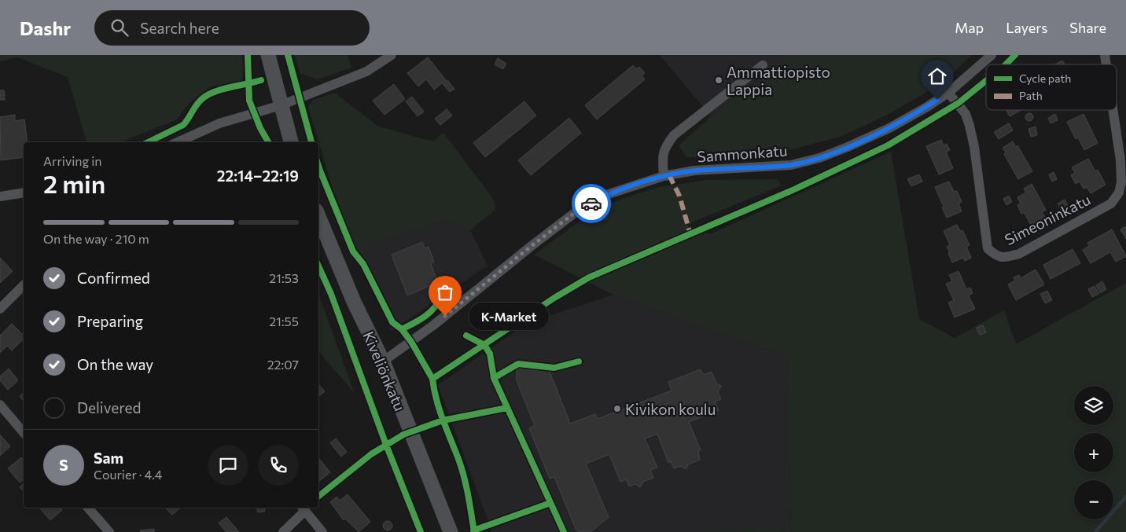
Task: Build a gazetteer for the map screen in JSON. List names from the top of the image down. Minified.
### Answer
{"streets":{"main road":["Kiveliönkatu"],"street":["Sammonkatu","Simeoninkatu"]},"crossings":[["Sammonkatu","Simeoninkatu"],["Sammonkatu","Kiveliönkatu"]],"places":["Ammattiopisto Lappia","K-Market","Kivikon koulu"],"legend":["Cycle path","Path"],"page":{"header":"Dashr","search":"Search here","nav":["Map","Layers","Share"],"heading":["2 min","Arriving in","22:14–22:19"],"panel":["Sam","Courier · 4.4"],"bar":"On the way · 210 m","list":[["Confirmed","21:53"],["Preparing","21:55"],["On the way","22:07"],"Delivered"],"bubble":"K-Market","map_buttons":["+","−"],"round":"S"}}
